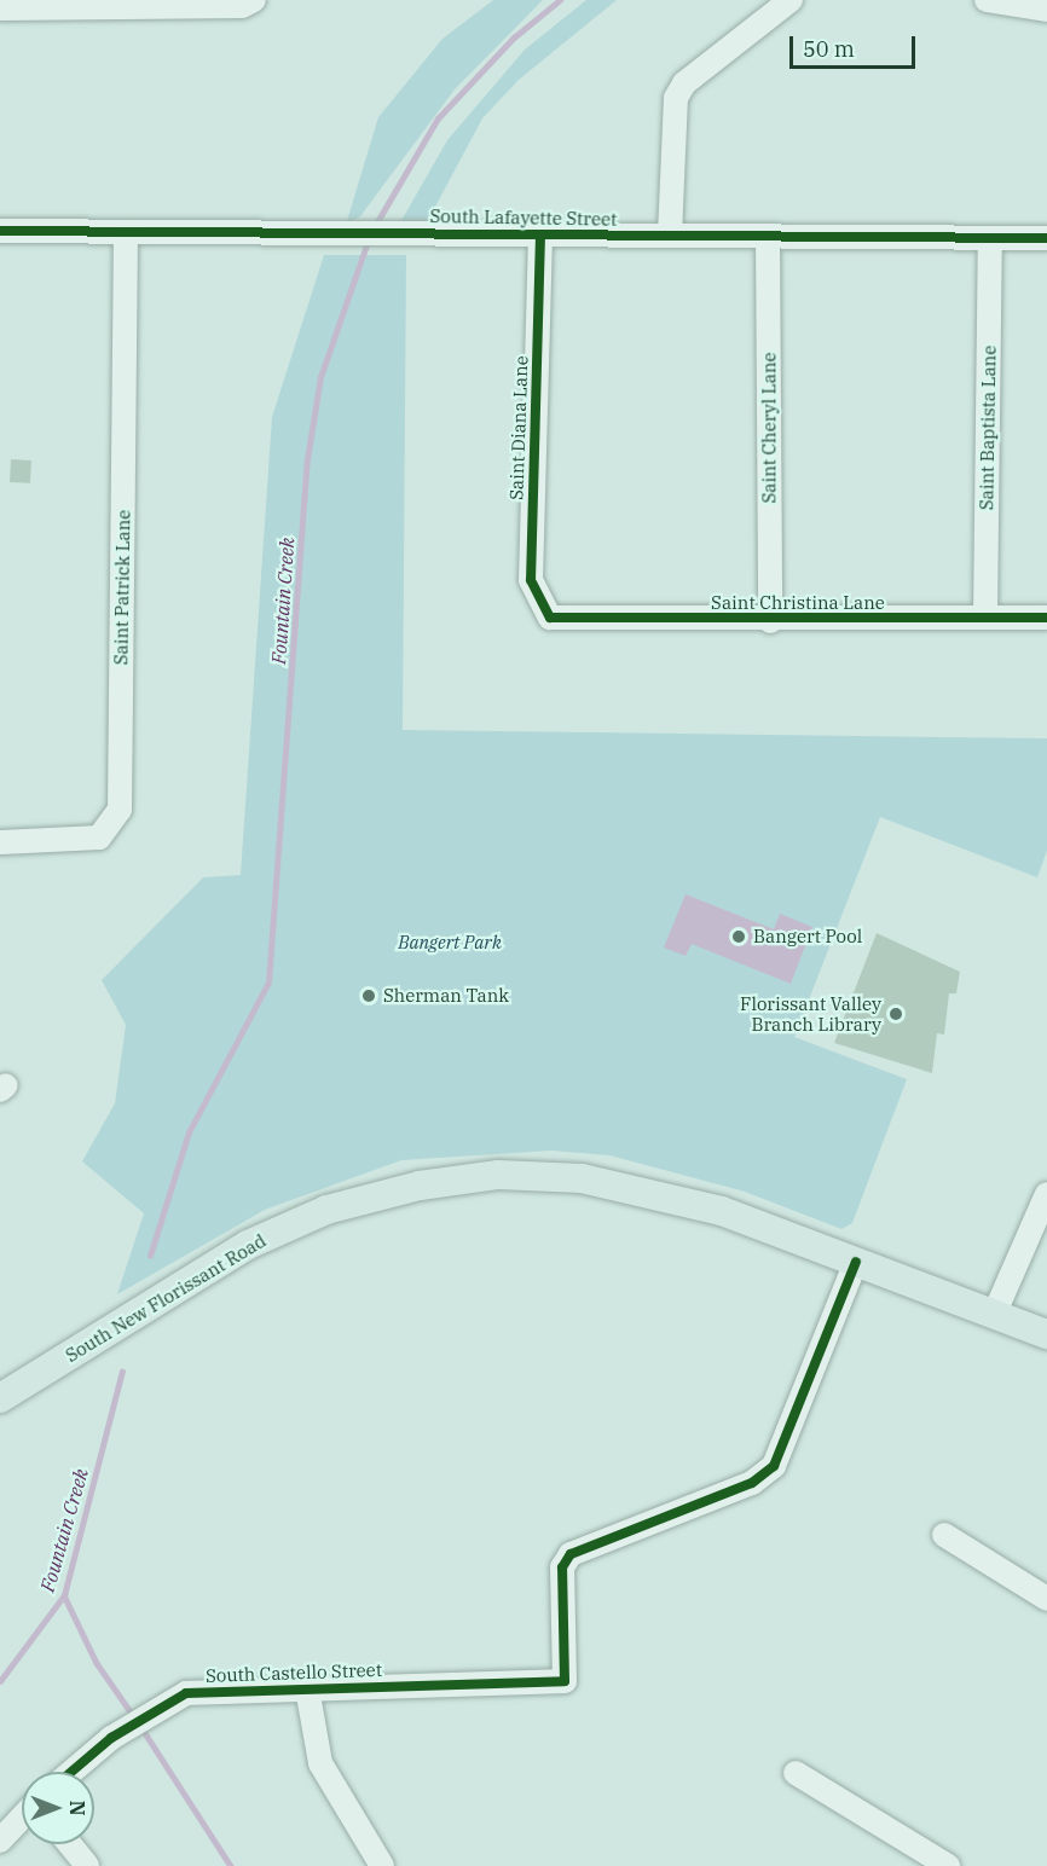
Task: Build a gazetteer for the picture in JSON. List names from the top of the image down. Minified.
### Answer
{"streets":{"main road":["South New Florissant Road"],"street":["South Lafayette Street","Saint Diana Lane","Saint Cheryl Lane","Saint Baptista Lane","Saint Patrick Lane","Saint Christina Lane","South Castello Street"]},"crossings":[["South Lafayette Street","Saint Diana Lane"],["South Lafayette Street","Saint Cheryl Lane"],["South Lafayette Street","Saint Baptista Lane"],["South Lafayette Street","Saint Patrick Lane"],["Saint Diana Lane","Saint Christina Lane"],["Saint Cheryl Lane","Saint Christina Lane"],["Saint Baptista Lane","Saint Christina Lane"],["South New Florissant Road","South Castello Street"]],"water":["Fountain Creek"],"parks":["Bangert Park"],"places":["Bangert Pool","Sherman Tank","Florissant Valley Branch Library"],"scale_bar":"50 m","north":"right"}
